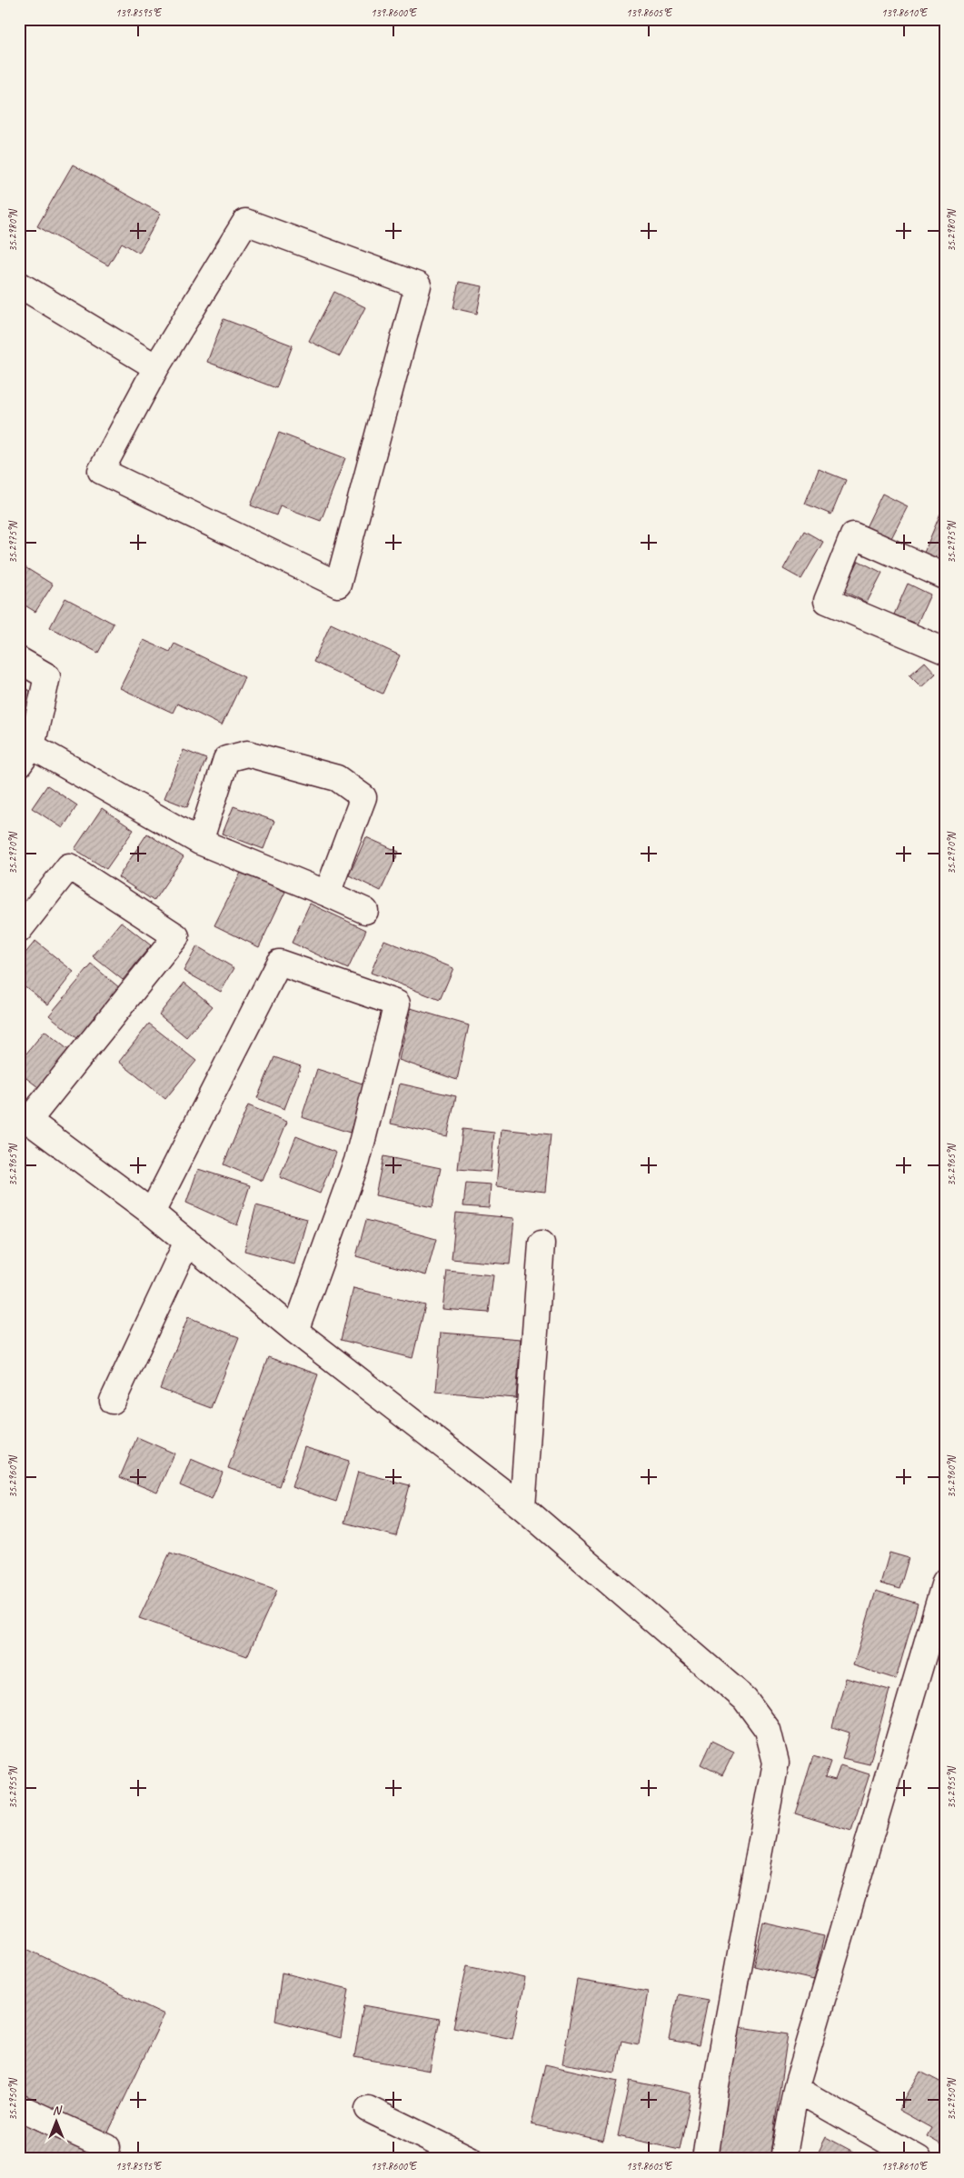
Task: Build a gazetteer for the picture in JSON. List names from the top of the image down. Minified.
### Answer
{"north":"top","coordinates":["139.8595°E","139.8600°E","139.8605°E","139.8610°E","35.2980°N","35.2975°N","35.2970°N","35.2965°N","35.2960°N","35.2955°N","35.2950°N"]}
